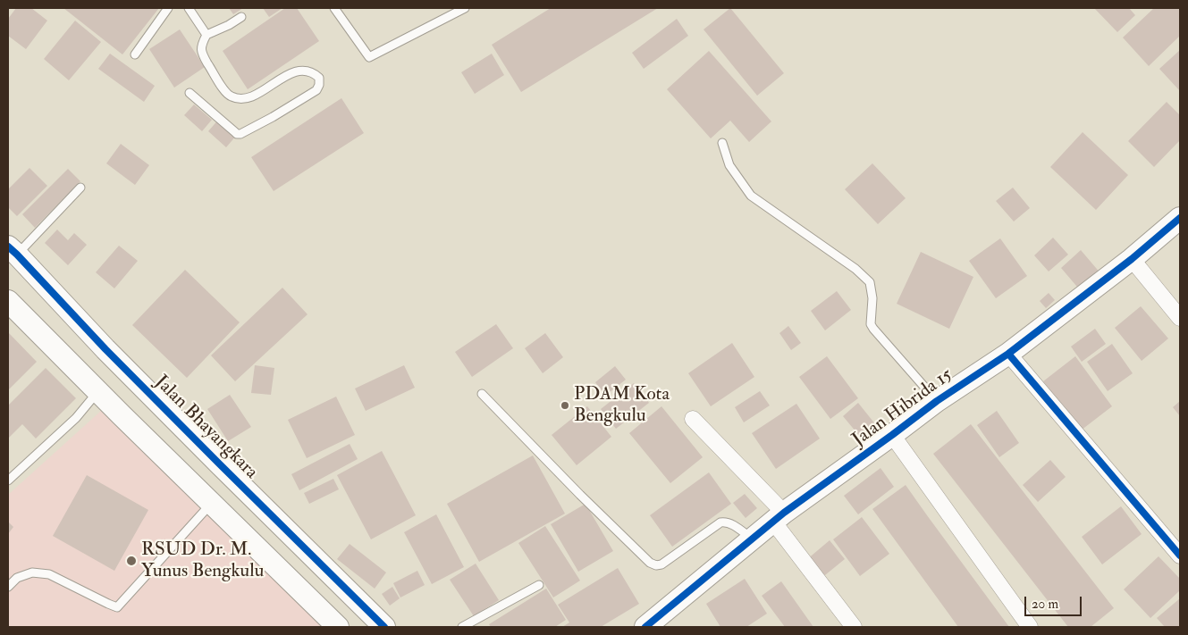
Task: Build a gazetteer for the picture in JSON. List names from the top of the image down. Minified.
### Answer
{"streets":{"street":["Jalan Hibrida 15","Jalan Bhayangkara"]},"places":["PDAM Kota Bengkulu","RSUD Dr. M. Yunus Bengkulu"],"scale_bar":"20 m"}
